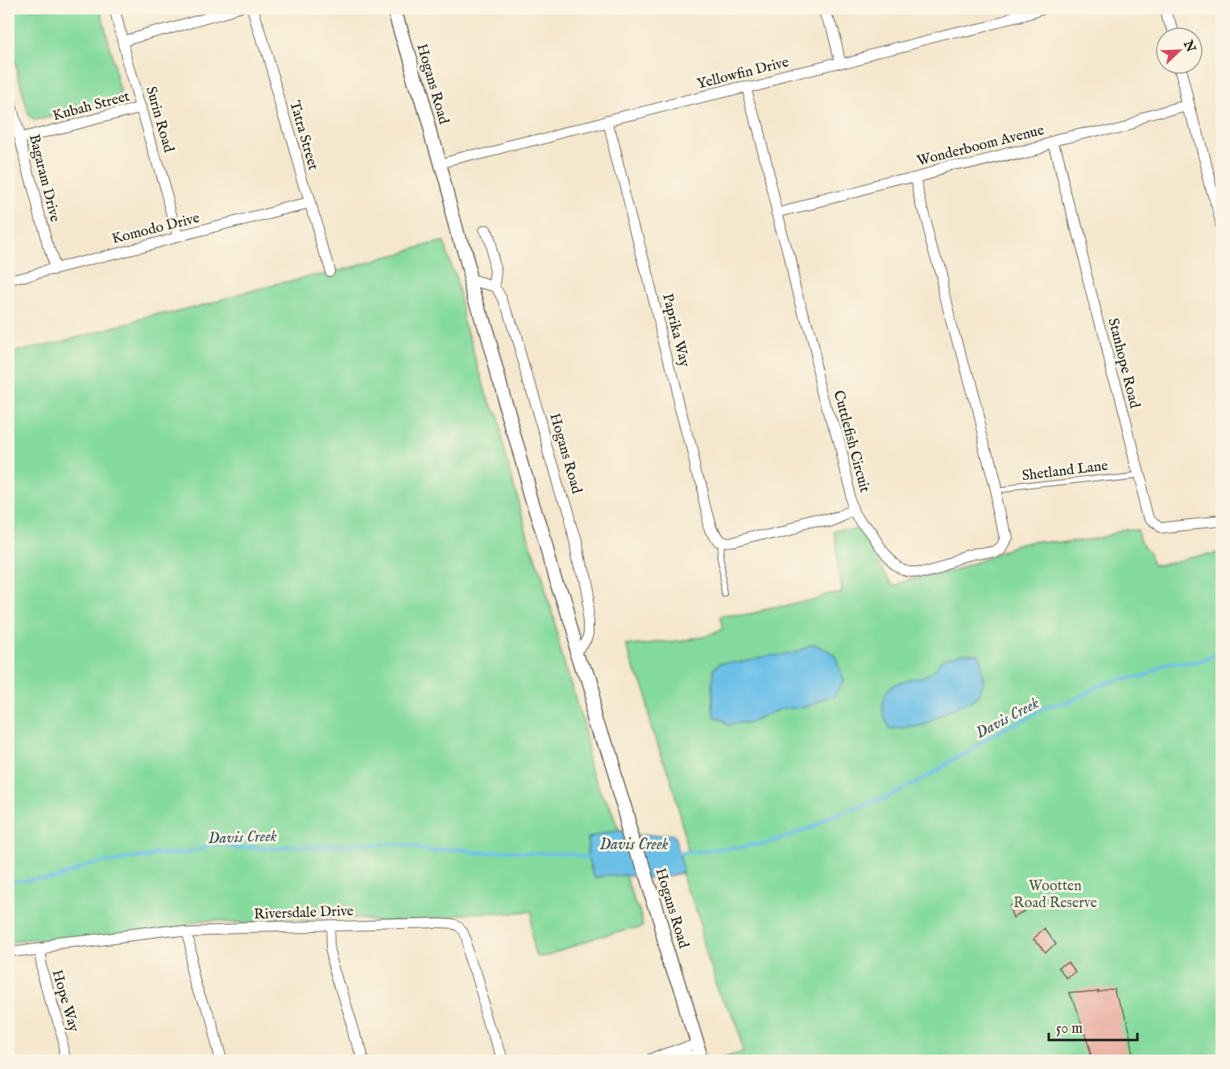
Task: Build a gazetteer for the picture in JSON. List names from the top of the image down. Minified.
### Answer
{"streets":{"street":["Yellowfin Drive","Hogans Road","Kubah Street","Surin Road","Tatra Street","Wonderboom Avenue","Bagaram Drive","Komodo Drive","Paprika Way","Stanhope Road","Cuttlefish Circuit","Riversdale Drive","Hope Way"],"lane":["Shetland Lane"]},"crossings":[["Yellowfin Drive","Hogans Road"],["Yellowfin Drive","Paprika Way"],["Yellowfin Drive","Cuttlefish Circuit"],["Kubah Street","Surin Road"],["Kubah Street","Bagaram Drive"],["Surin Road","Komodo Drive"],["Tatra Street","Komodo Drive"],["Wonderboom Avenue","Stanhope Road"],["Wonderboom Avenue","Cuttlefish Circuit"],["Bagaram Drive","Komodo Drive"],["Stanhope Road","Shetland Lane"],["Cuttlefish Circuit","Shetland Lane"],["Riversdale Drive","Hope Way"]],"water":["Davis Creek"],"parks":["Wootten Road Reserve"],"scale_bar":"50 m","north":"top right"}
